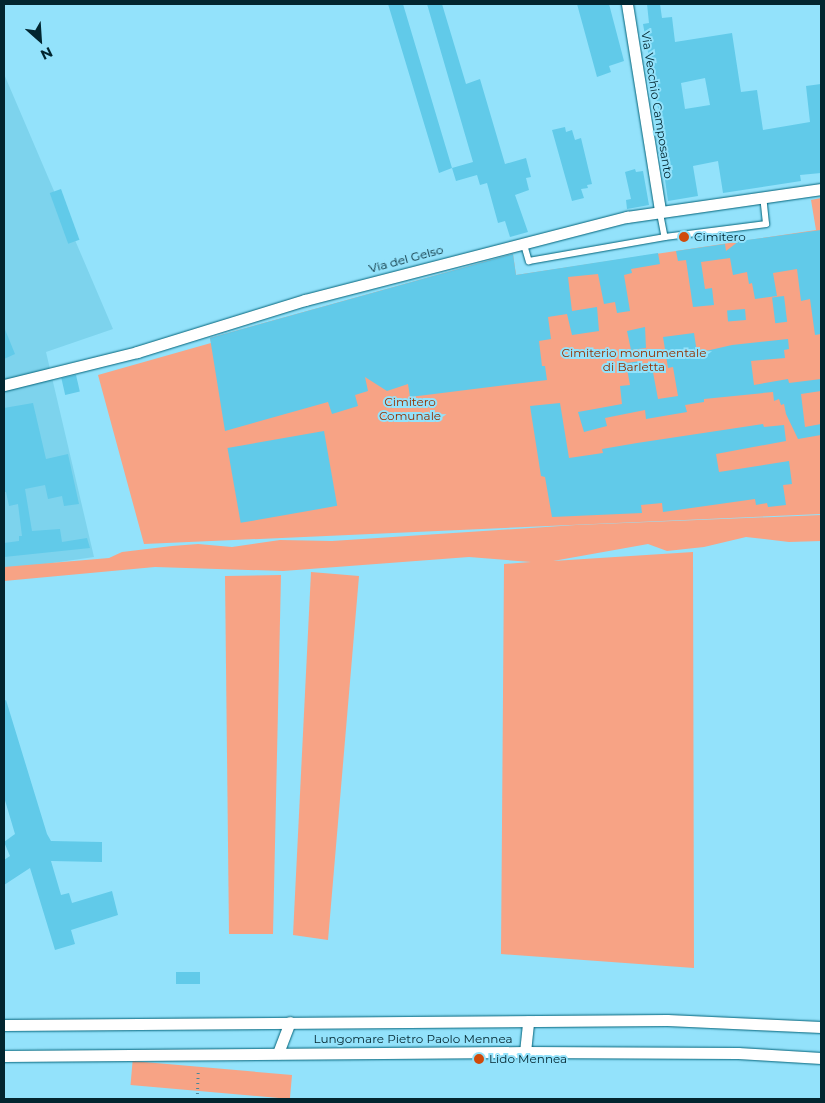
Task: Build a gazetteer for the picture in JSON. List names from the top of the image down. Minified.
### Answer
{"streets":{"street":["Via Vecchio Camposanto","Via del Gelso","Lungomare Pietro Paolo Mennea"]},"crossings":[["Via Vecchio Camposanto","Via del Gelso"]],"parks":["Cimiterio monumentale di Barletta","Cimitero Comunale"],"places":["Cimitero","Lido Mennea"],"north":"bottom right"}
